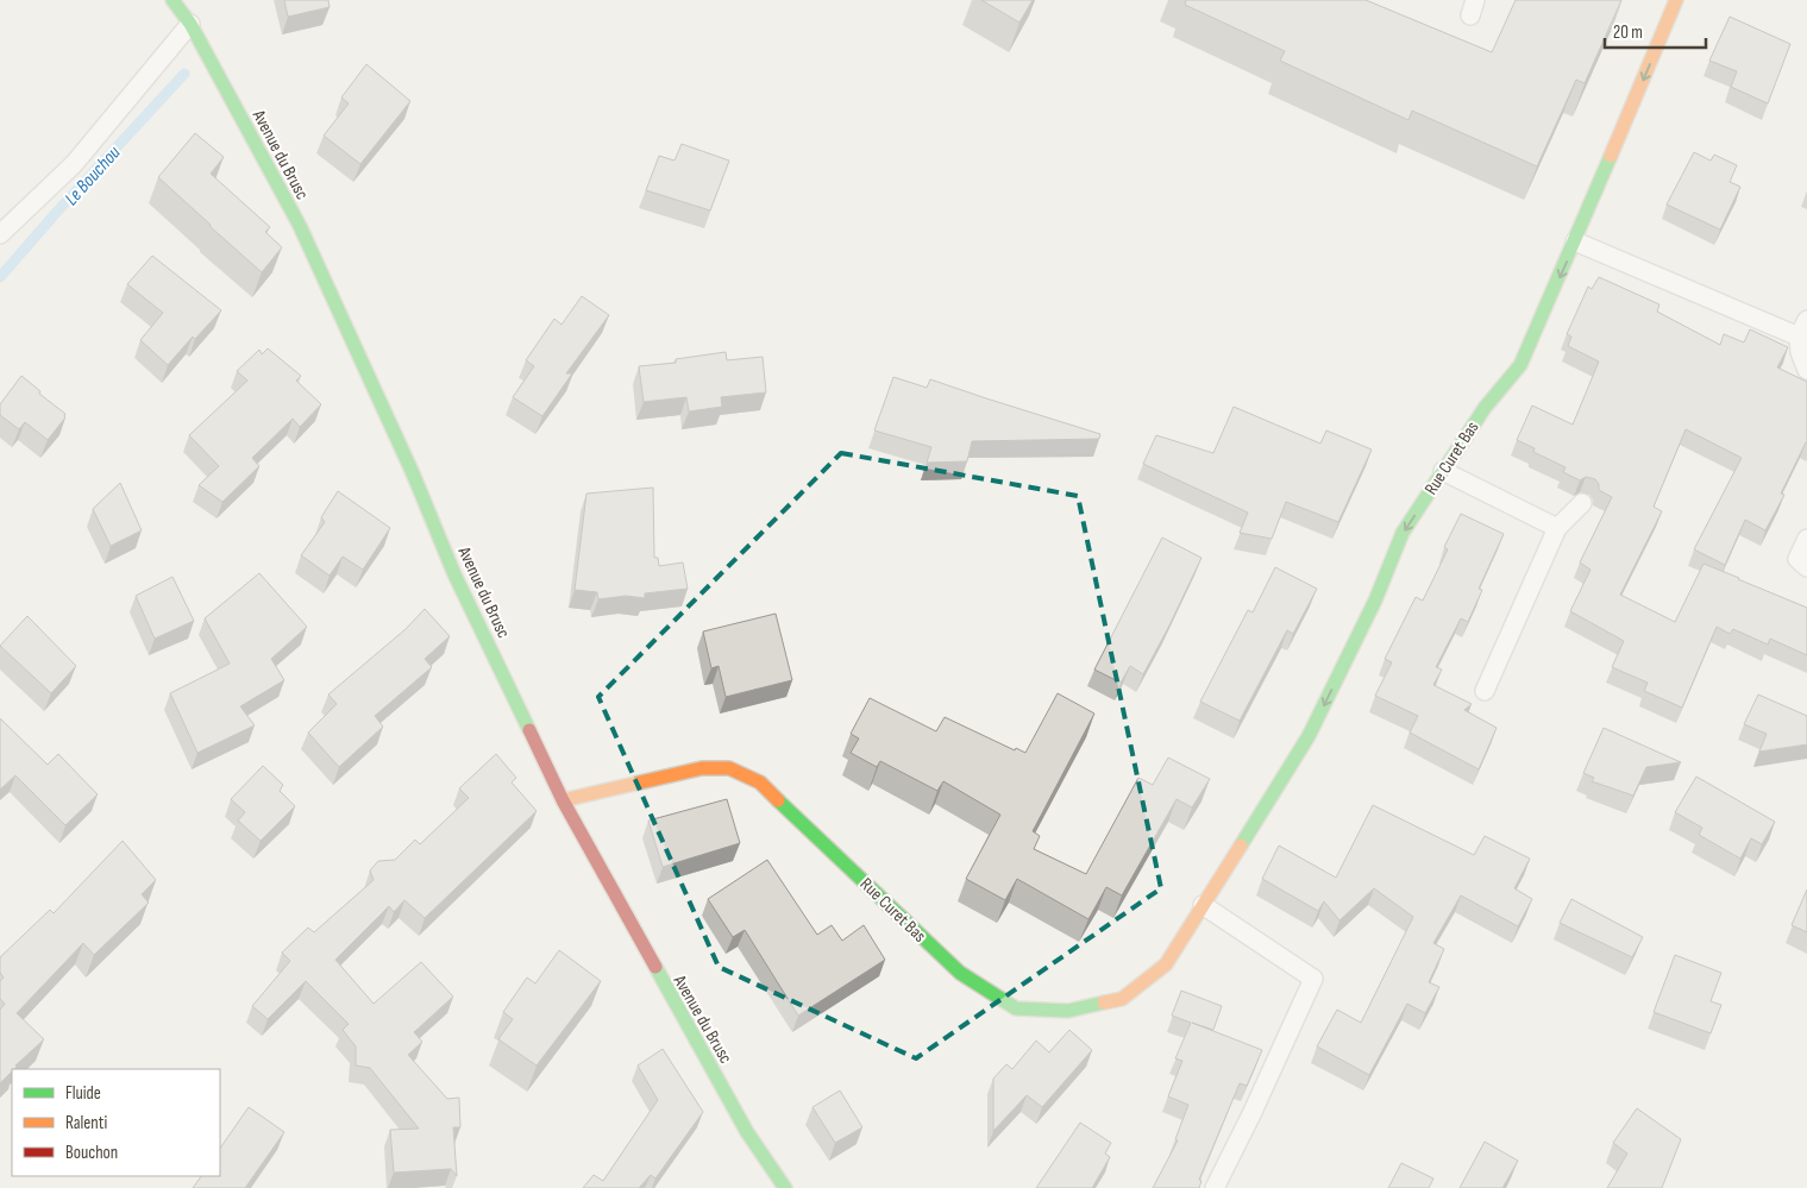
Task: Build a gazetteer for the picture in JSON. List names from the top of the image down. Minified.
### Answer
{"streets":{"street":["Avenue du Brusc","Rue Curet Bas"]},"crossings":[["Avenue du Brusc","Rue Curet Bas"]],"one_way":["Rue Curet Bas"],"water":["Le Bouchou"],"legend":["Fluide","Ralenti","Bouchon"],"scale_bar":"20 m"}
